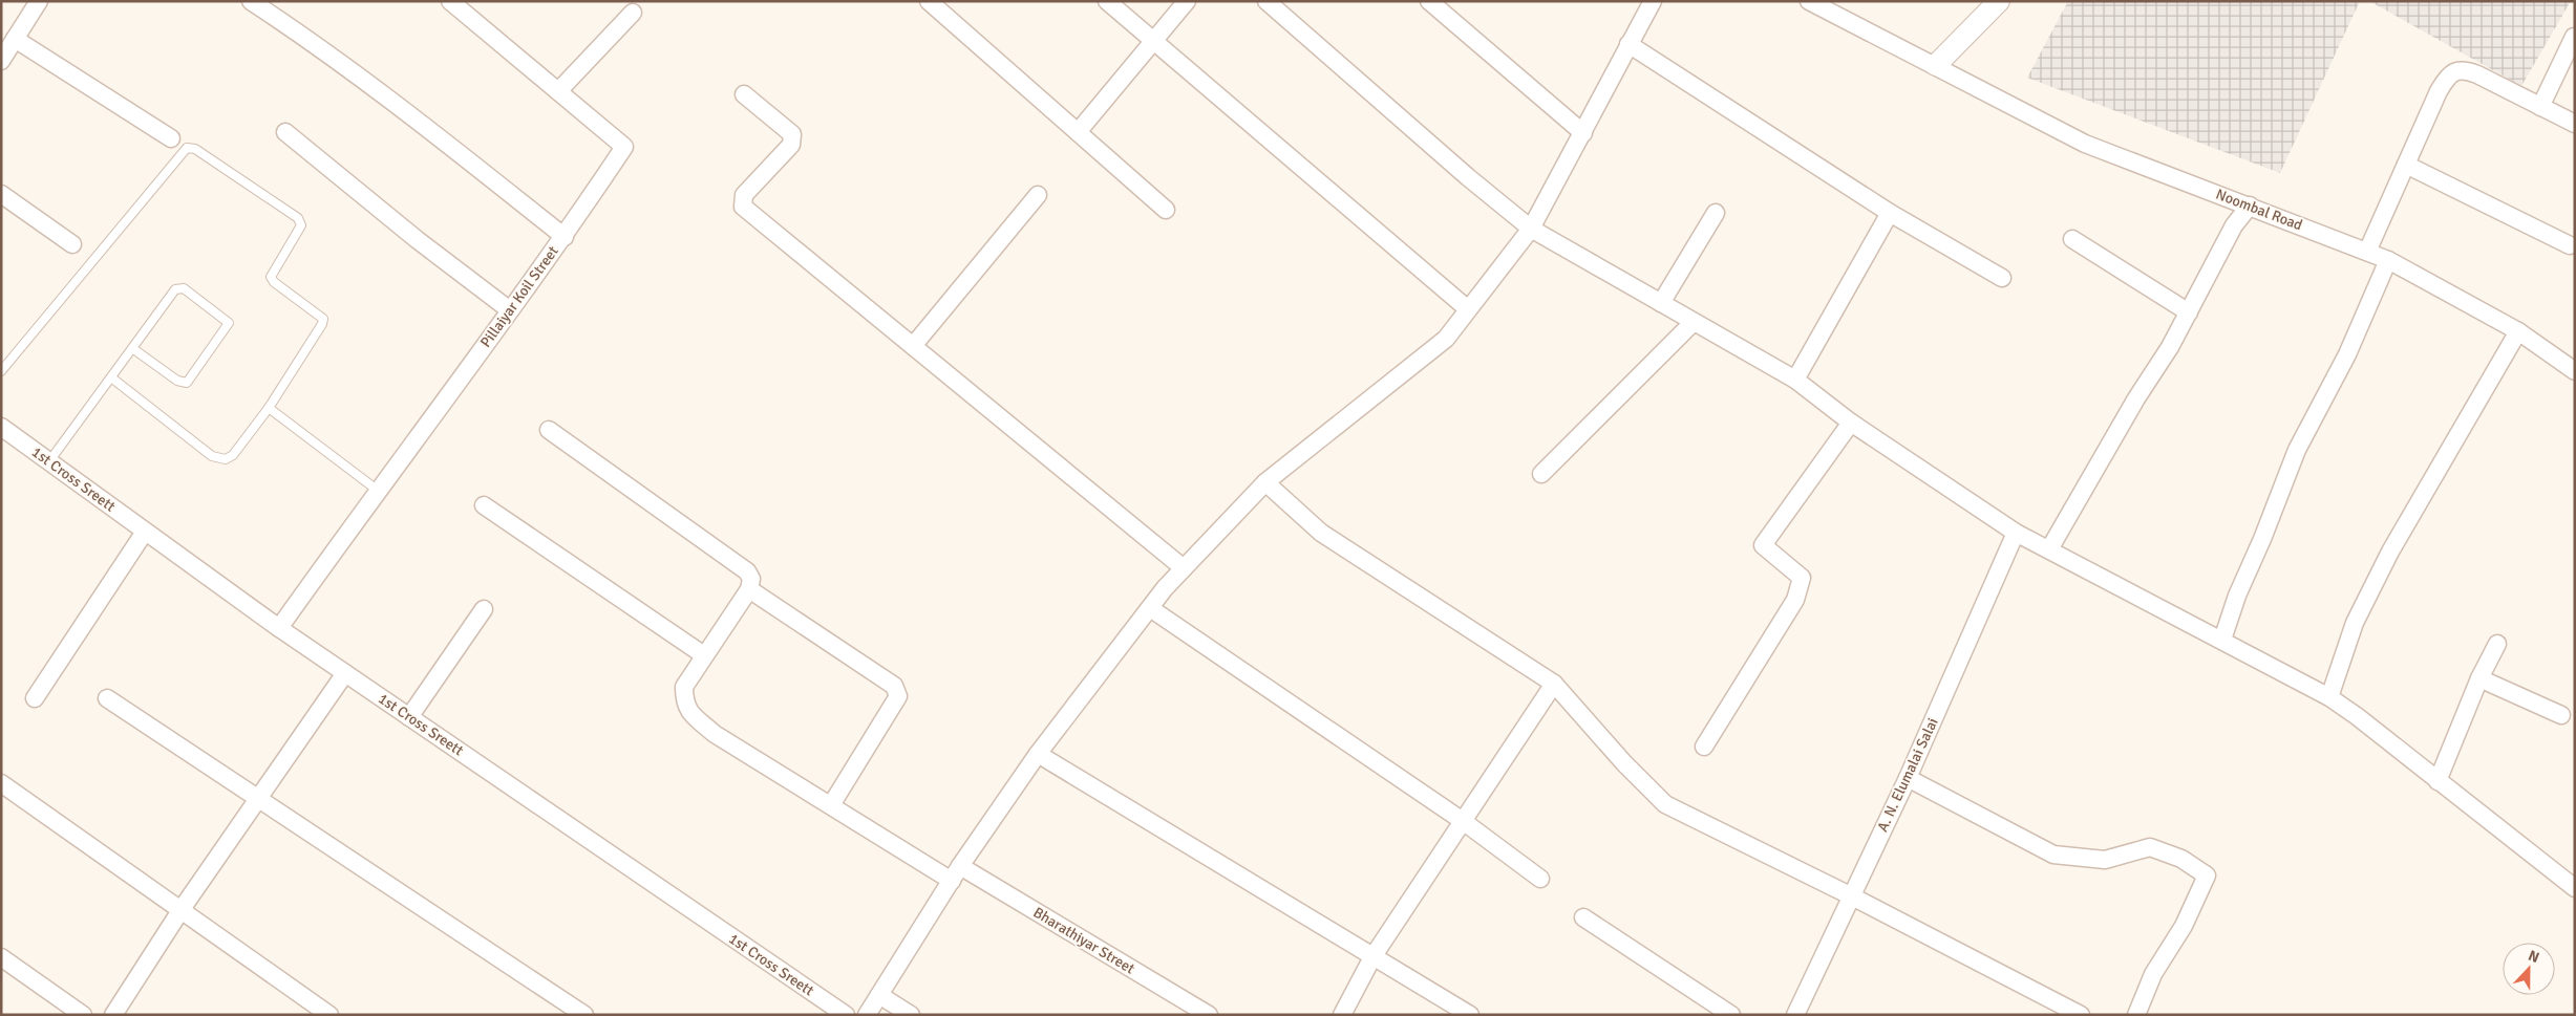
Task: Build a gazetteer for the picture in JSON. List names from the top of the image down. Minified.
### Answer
{"streets":{"street":["Noombal Road","Pillaiyar Koil Street","1st Cross Sreett","A. N. Elumalai Salai","Bharathiyar Street"]},"crossings":[["Pillaiyar Koil Street","1st Cross Sreett"]],"north":"top"}
